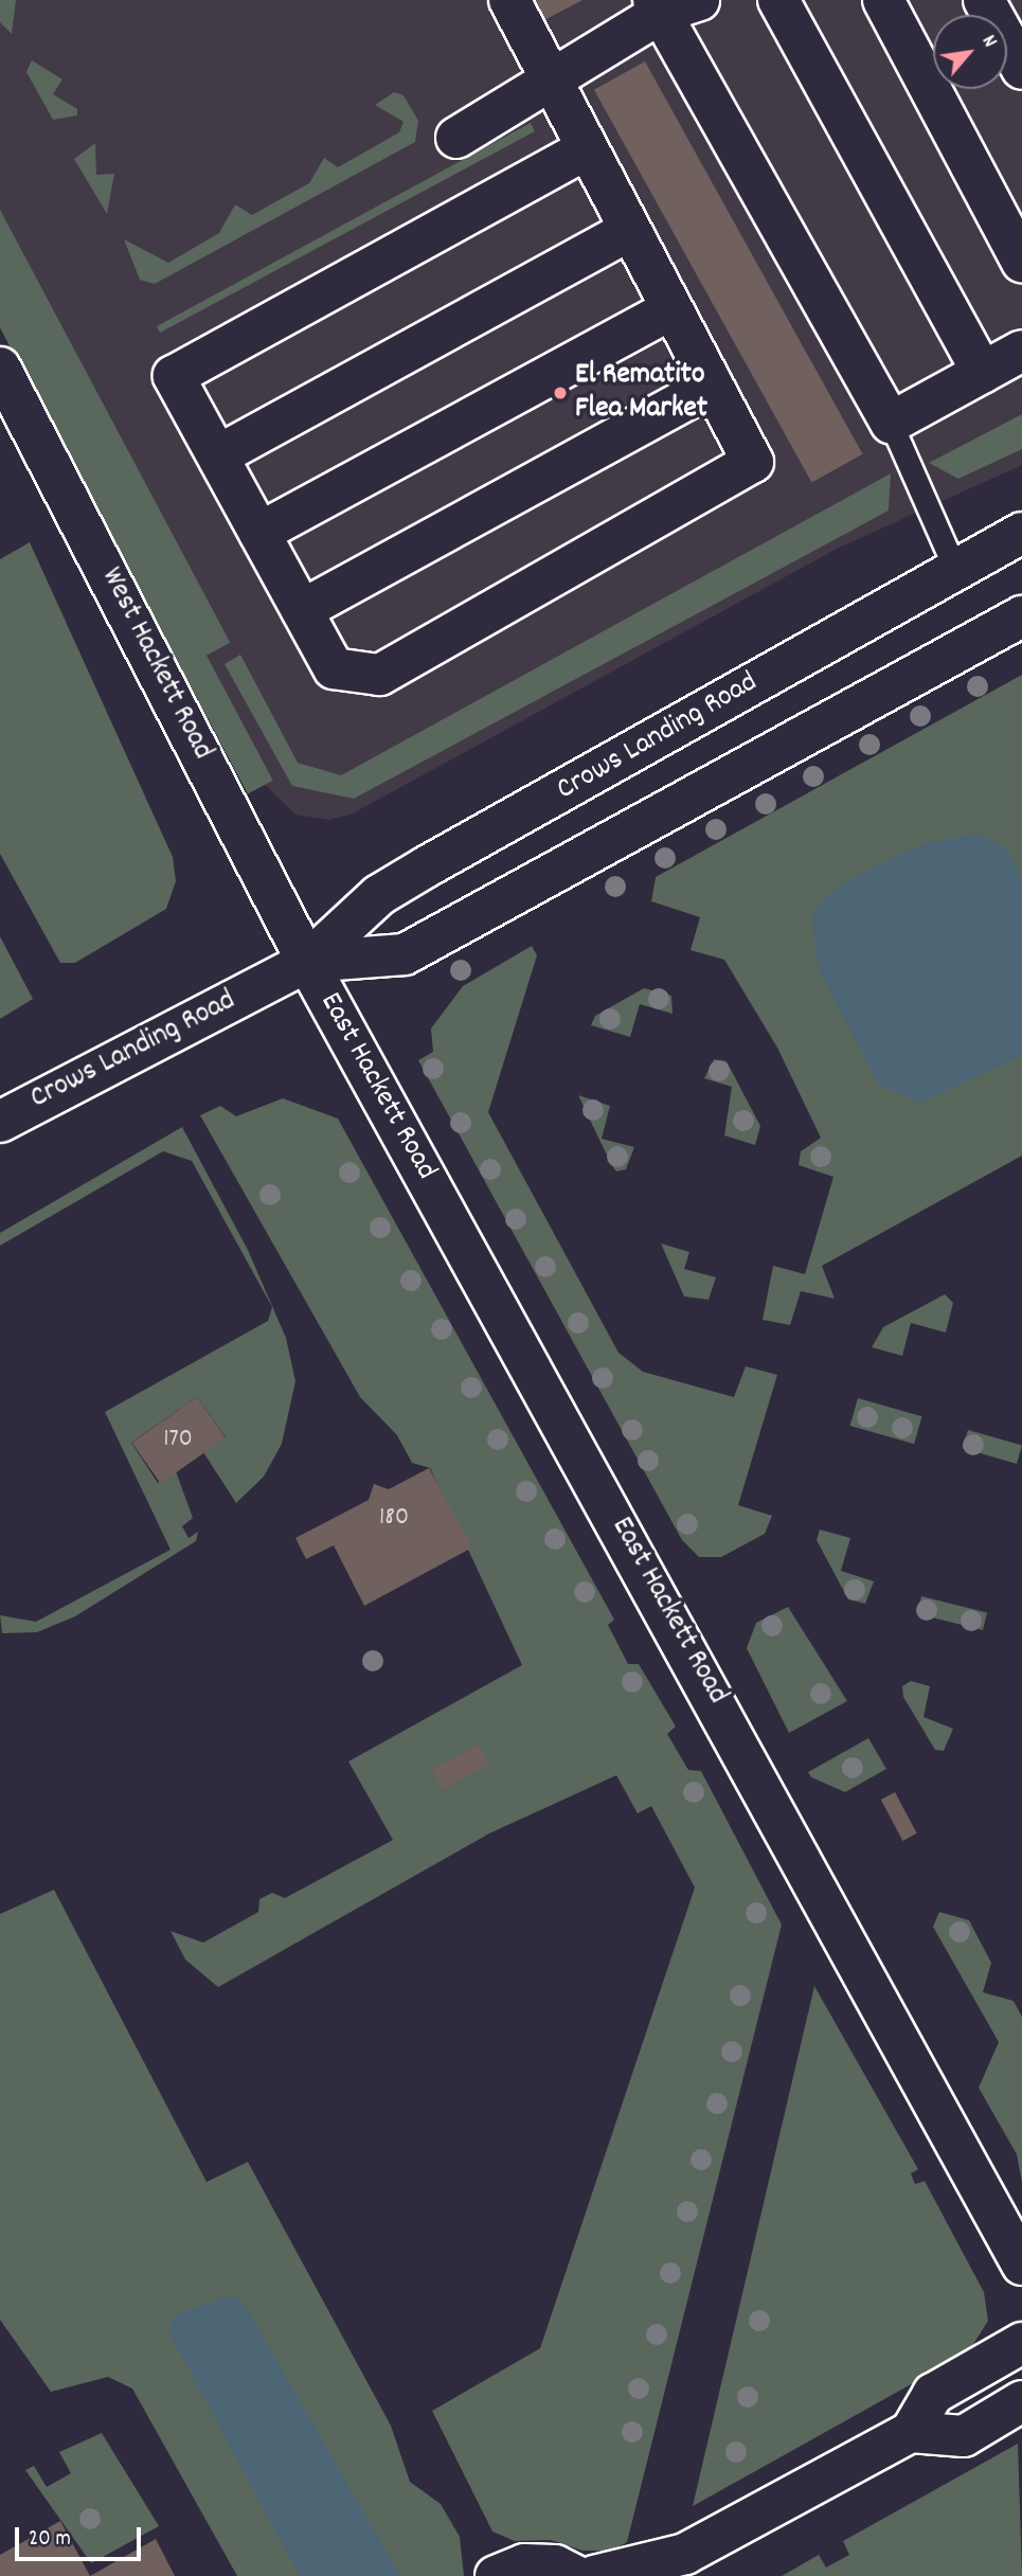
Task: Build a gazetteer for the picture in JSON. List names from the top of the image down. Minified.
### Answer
{"streets":{"street":["West Hackett Road","Crows Landing Road","East Hackett Road"]},"crossings":[["West Hackett Road","Crows Landing Road"],["West Hackett Road","East Hackett Road"],["Crows Landing Road","East Hackett Road"]],"places":["El Rematito Flea Market"],"house_numbers":["170","180"],"scale_bar":"20 m","north":"top right"}
